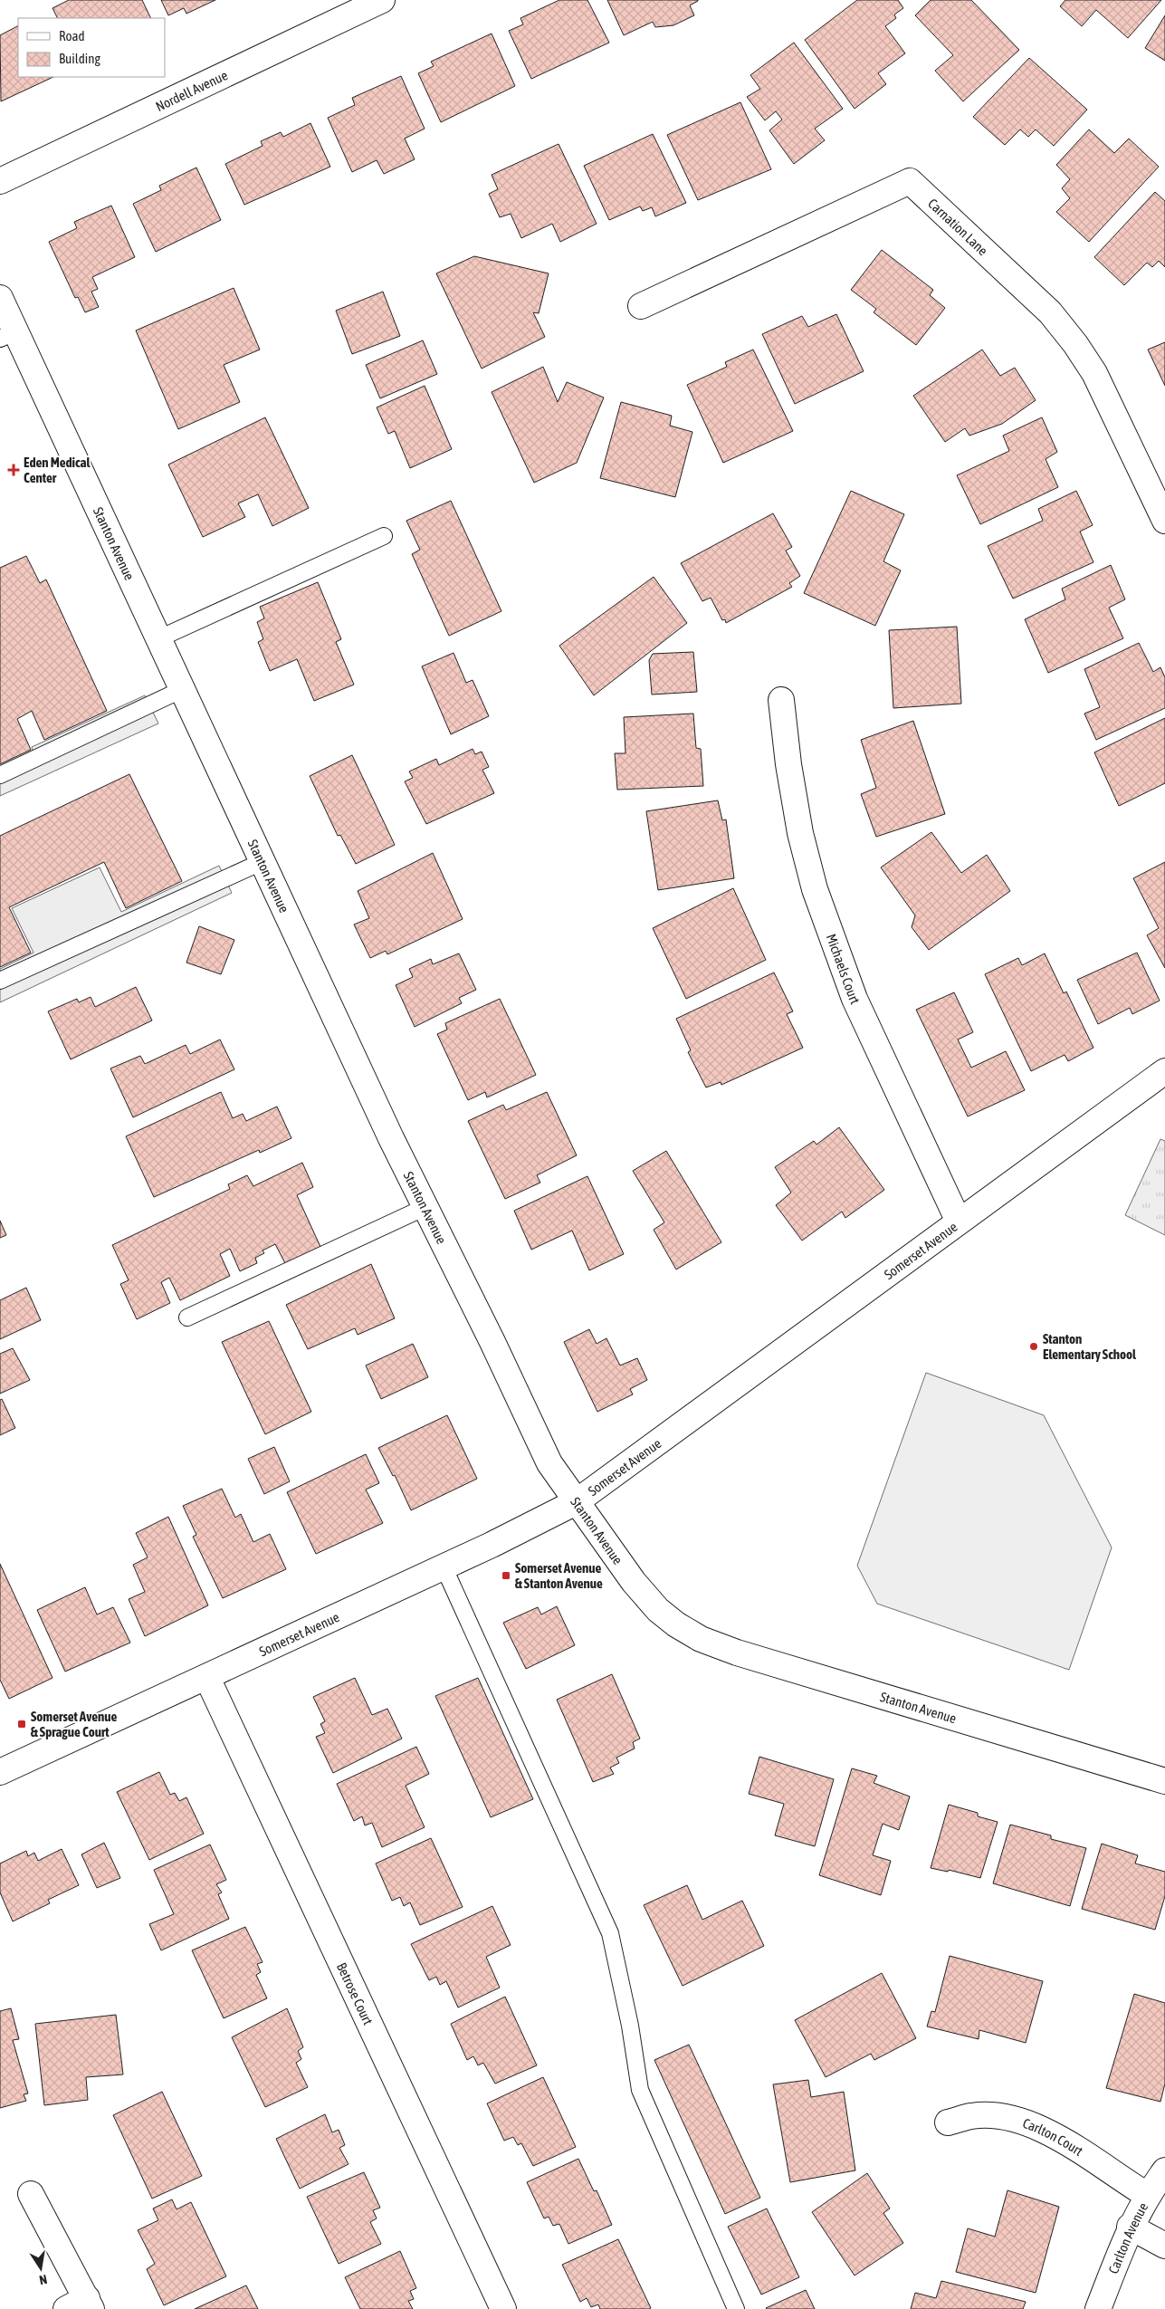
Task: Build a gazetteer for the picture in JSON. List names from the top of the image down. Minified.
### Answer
{"streets":{"street":["Nordell Avenue","Carnation Lane","Stanton Avenue","Michaels Court","Somerset Avenue","Betrose Court","Carlton Court","Carlton Avenue"]},"crossings":[["Stanton Avenue","Somerset Avenue"],["Michaels Court","Somerset Avenue"],["Somerset Avenue","Betrose Court"],["Carlton Court","Carlton Avenue"]],"places":{"health":["Eden Medical Center"],"other":["Stanton Elementary School"],"transit":["Somerset Avenue & Stanton Avenue","Somerset Avenue & Sprague Court"]},"legend":["Road","Building"],"north":"bottom"}
